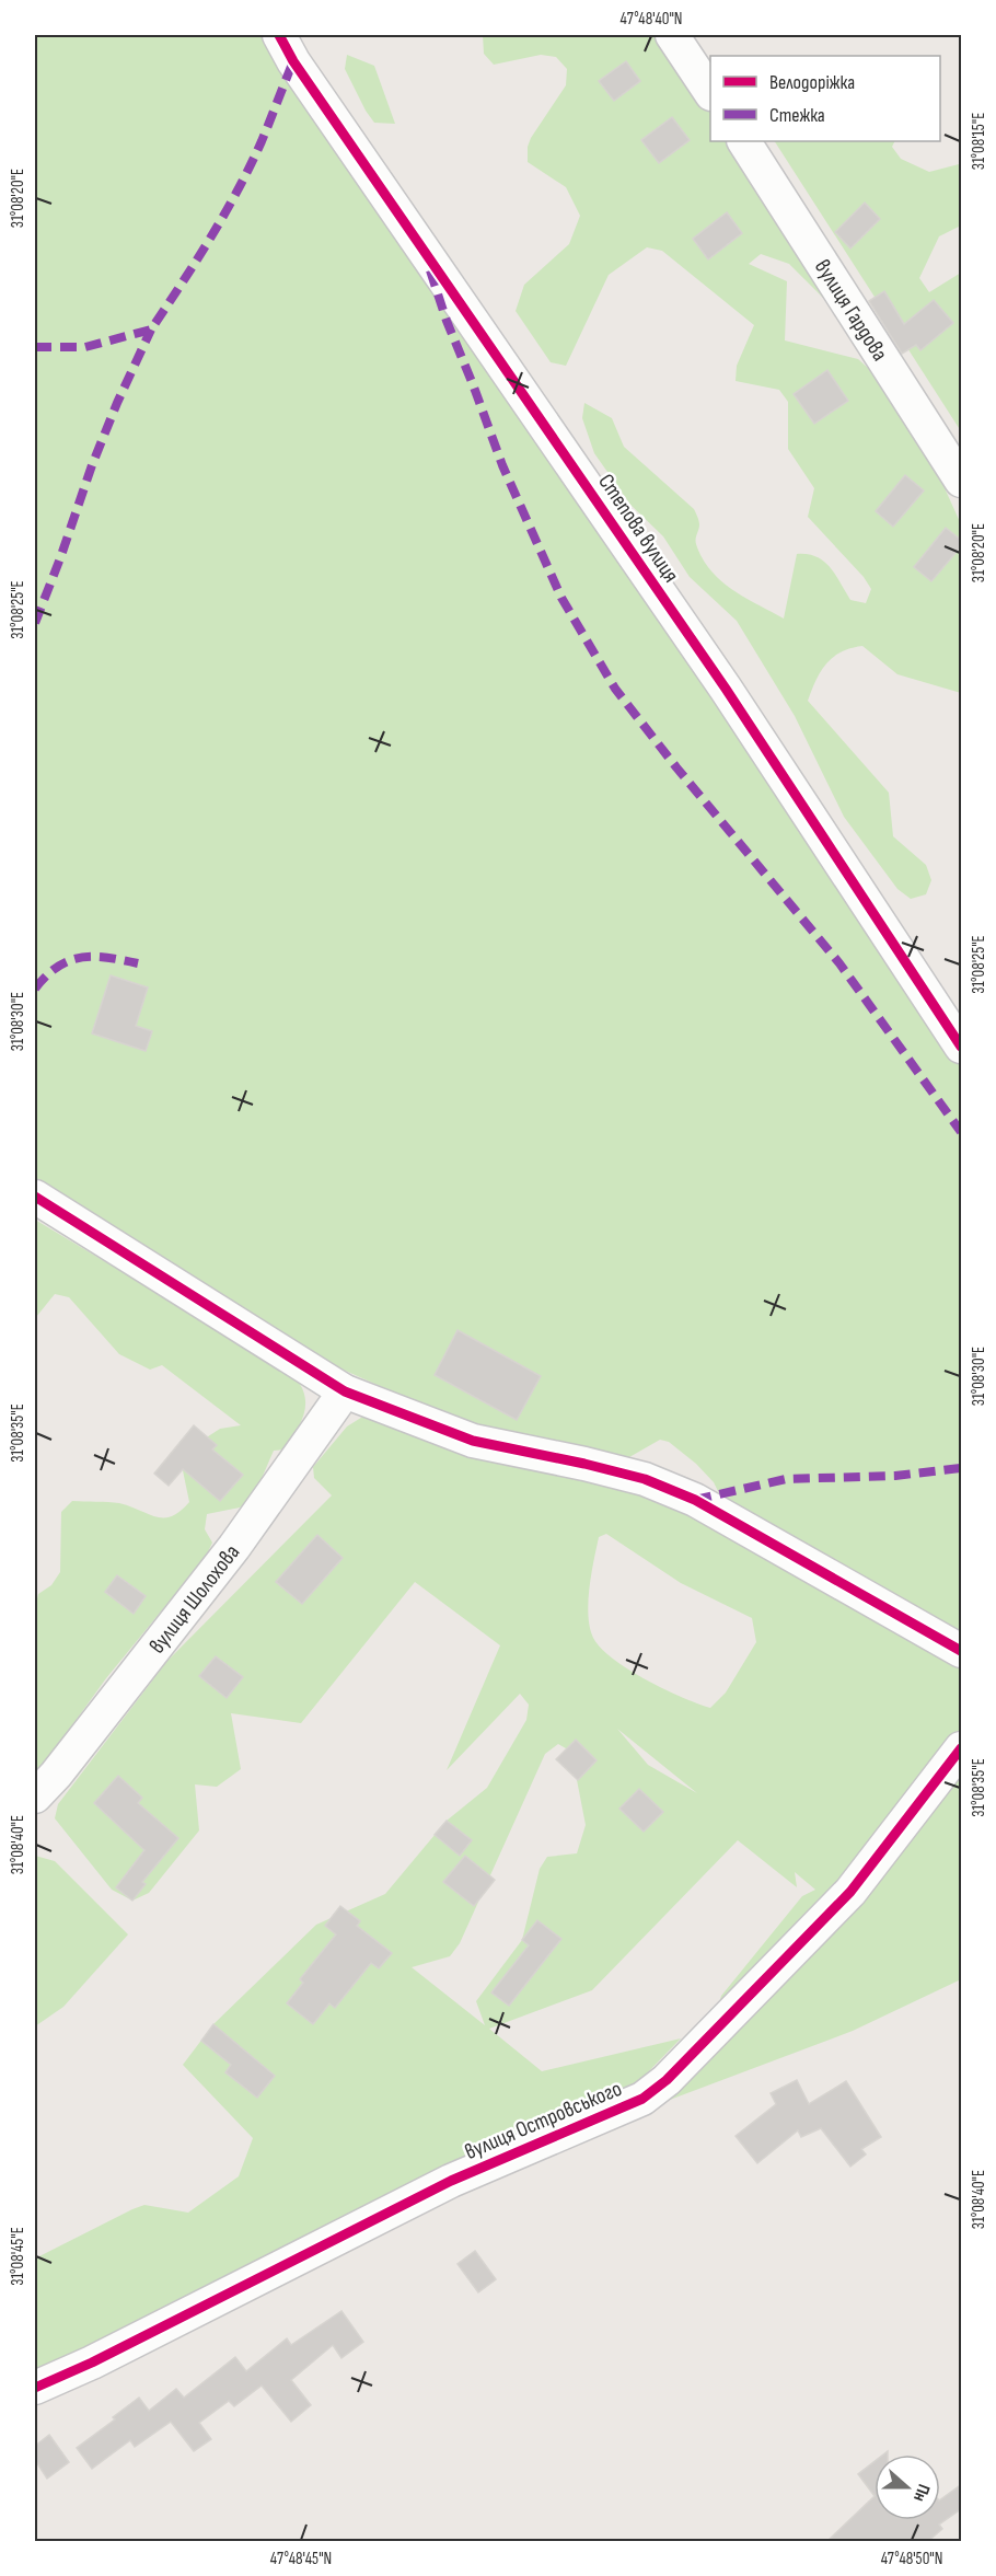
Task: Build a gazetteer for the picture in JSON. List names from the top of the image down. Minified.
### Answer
{"streets":{"street":["вулиця Гардова","Степова вулиця","вулиця Шолохова","вулиця Островського"]},"legend":["Велодоріжка","Стежка"],"north":"right","coordinates":["47°48'40\"N","31°08'15\"E","31°08'20\"E","31°08'25\"E","31°08'30\"E","31°08'35\"E","31°08'40\"E","31°08'45\"E","47°48'45\"N","47°48'50\"N"]}
